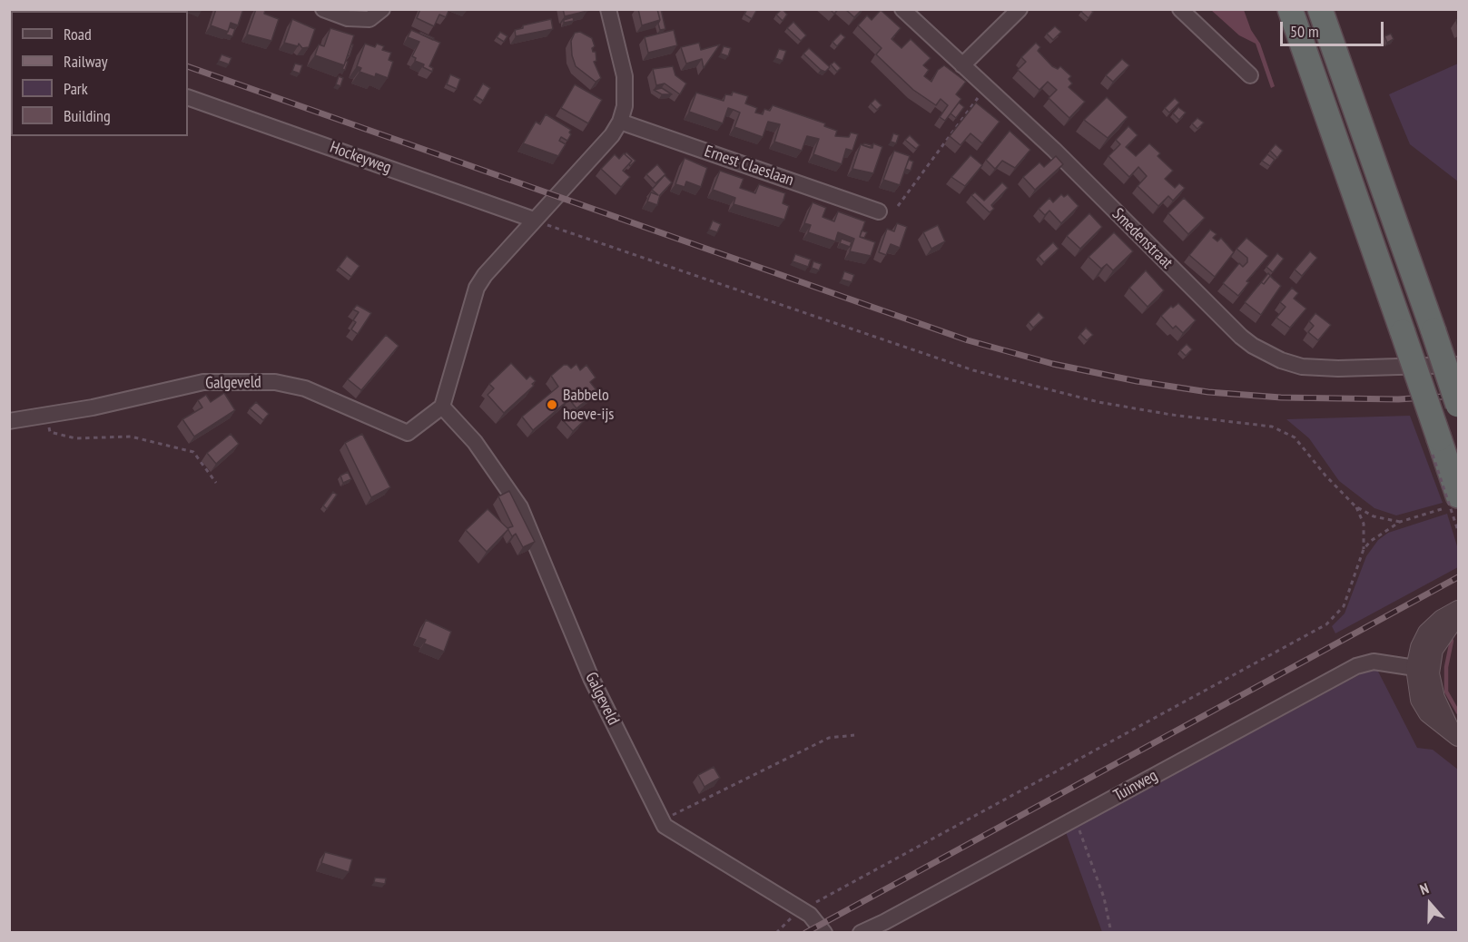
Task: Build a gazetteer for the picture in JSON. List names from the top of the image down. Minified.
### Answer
{"streets":{"street":["Hockeyweg","Ernest Claeslaan","Smedenstraat","Galgeveld","Tuinweg"]},"places":["Babbelo hoeve-ijs"],"legend":["Road","Railway","Park","Building"],"scale_bar":"50 m","north":"top"}
